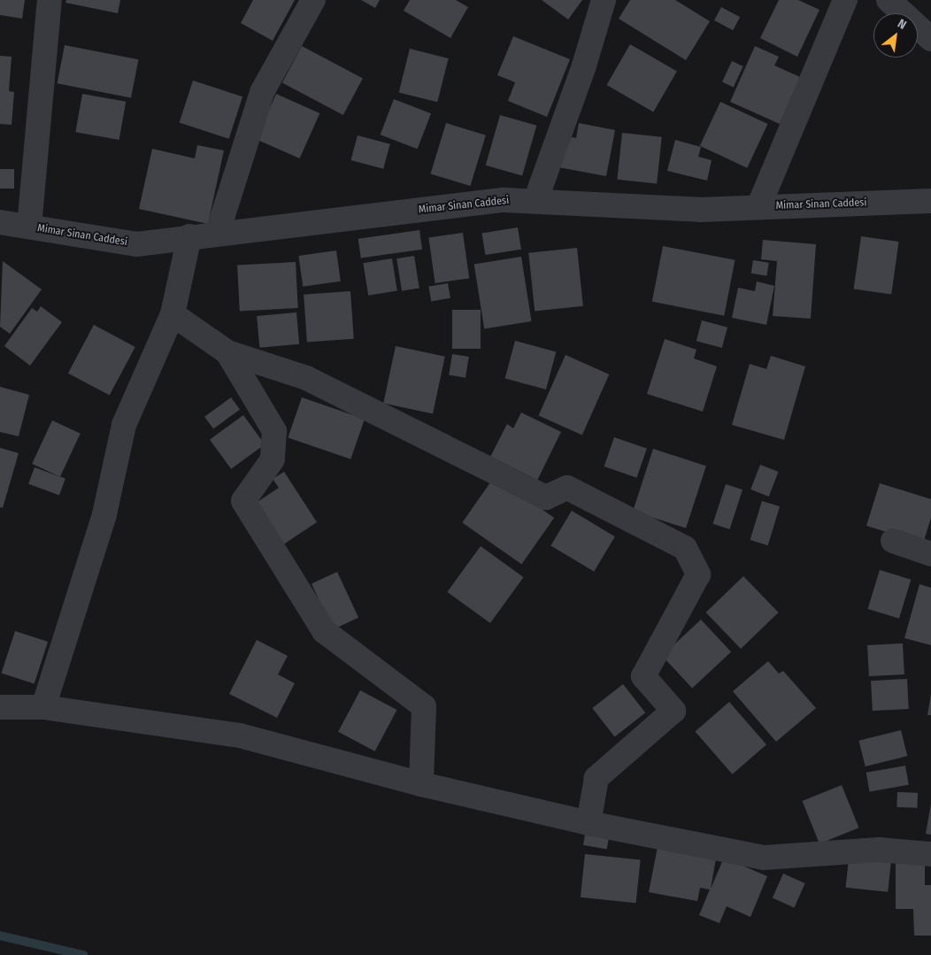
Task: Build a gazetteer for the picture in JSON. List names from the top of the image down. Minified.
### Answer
{"streets":{"street":["Mimar Sinan Caddesi"]},"north":"top right"}
